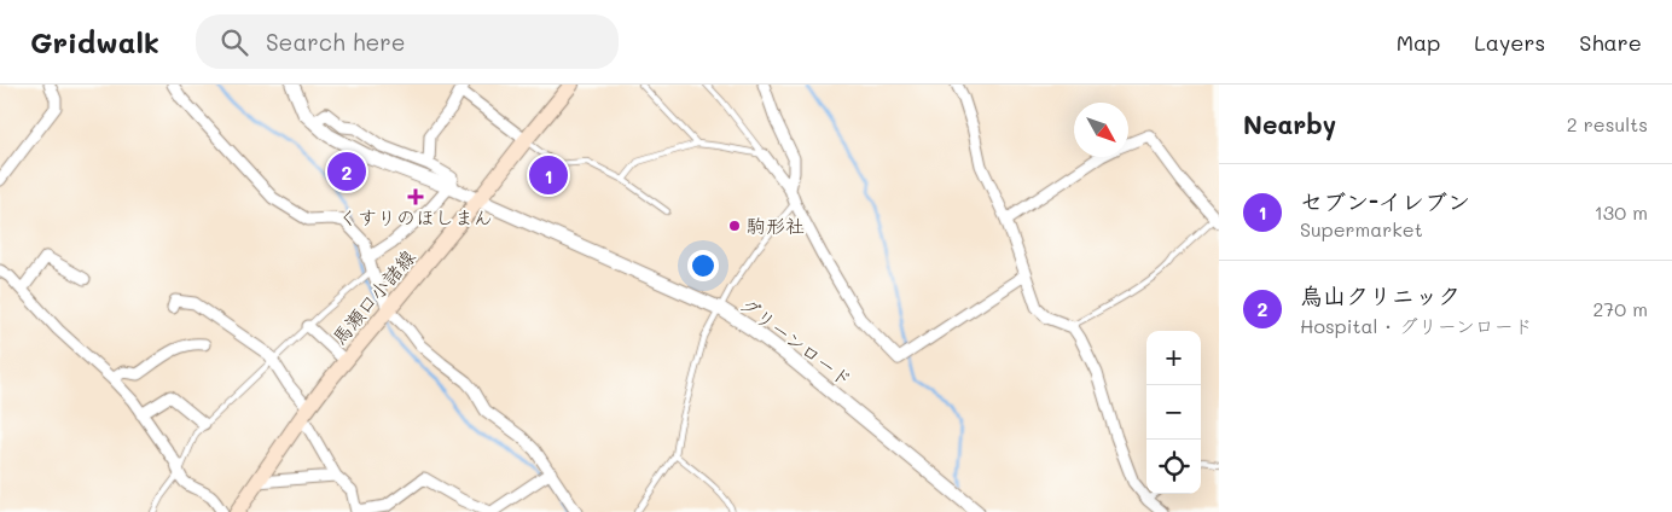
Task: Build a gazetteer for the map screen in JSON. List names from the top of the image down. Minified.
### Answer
{"streets":{"main road":["馬瀬口小諸線"],"street":["グリーンロード"]},"crossings":[["馬瀬口小諸線","グリーンロード"]],"places":{"health":["くすりのほしまん"],"other":["駒形社"]},"north":"bottom right","page":{"header":"Gridwalk","search":"Search here","nav":["Map","Layers","Share"],"heading":["Nearby","2 results"],"pins":["2","1"],"list":[{"mark":"1","name":"セブン-イレブン","note":"Supermarket","value":"130 m"},{"mark":"2","name":"烏山クリニック","note":"Hospital · グリーンロード","value":"270 m"}],"map_buttons":["+","−"]}}
